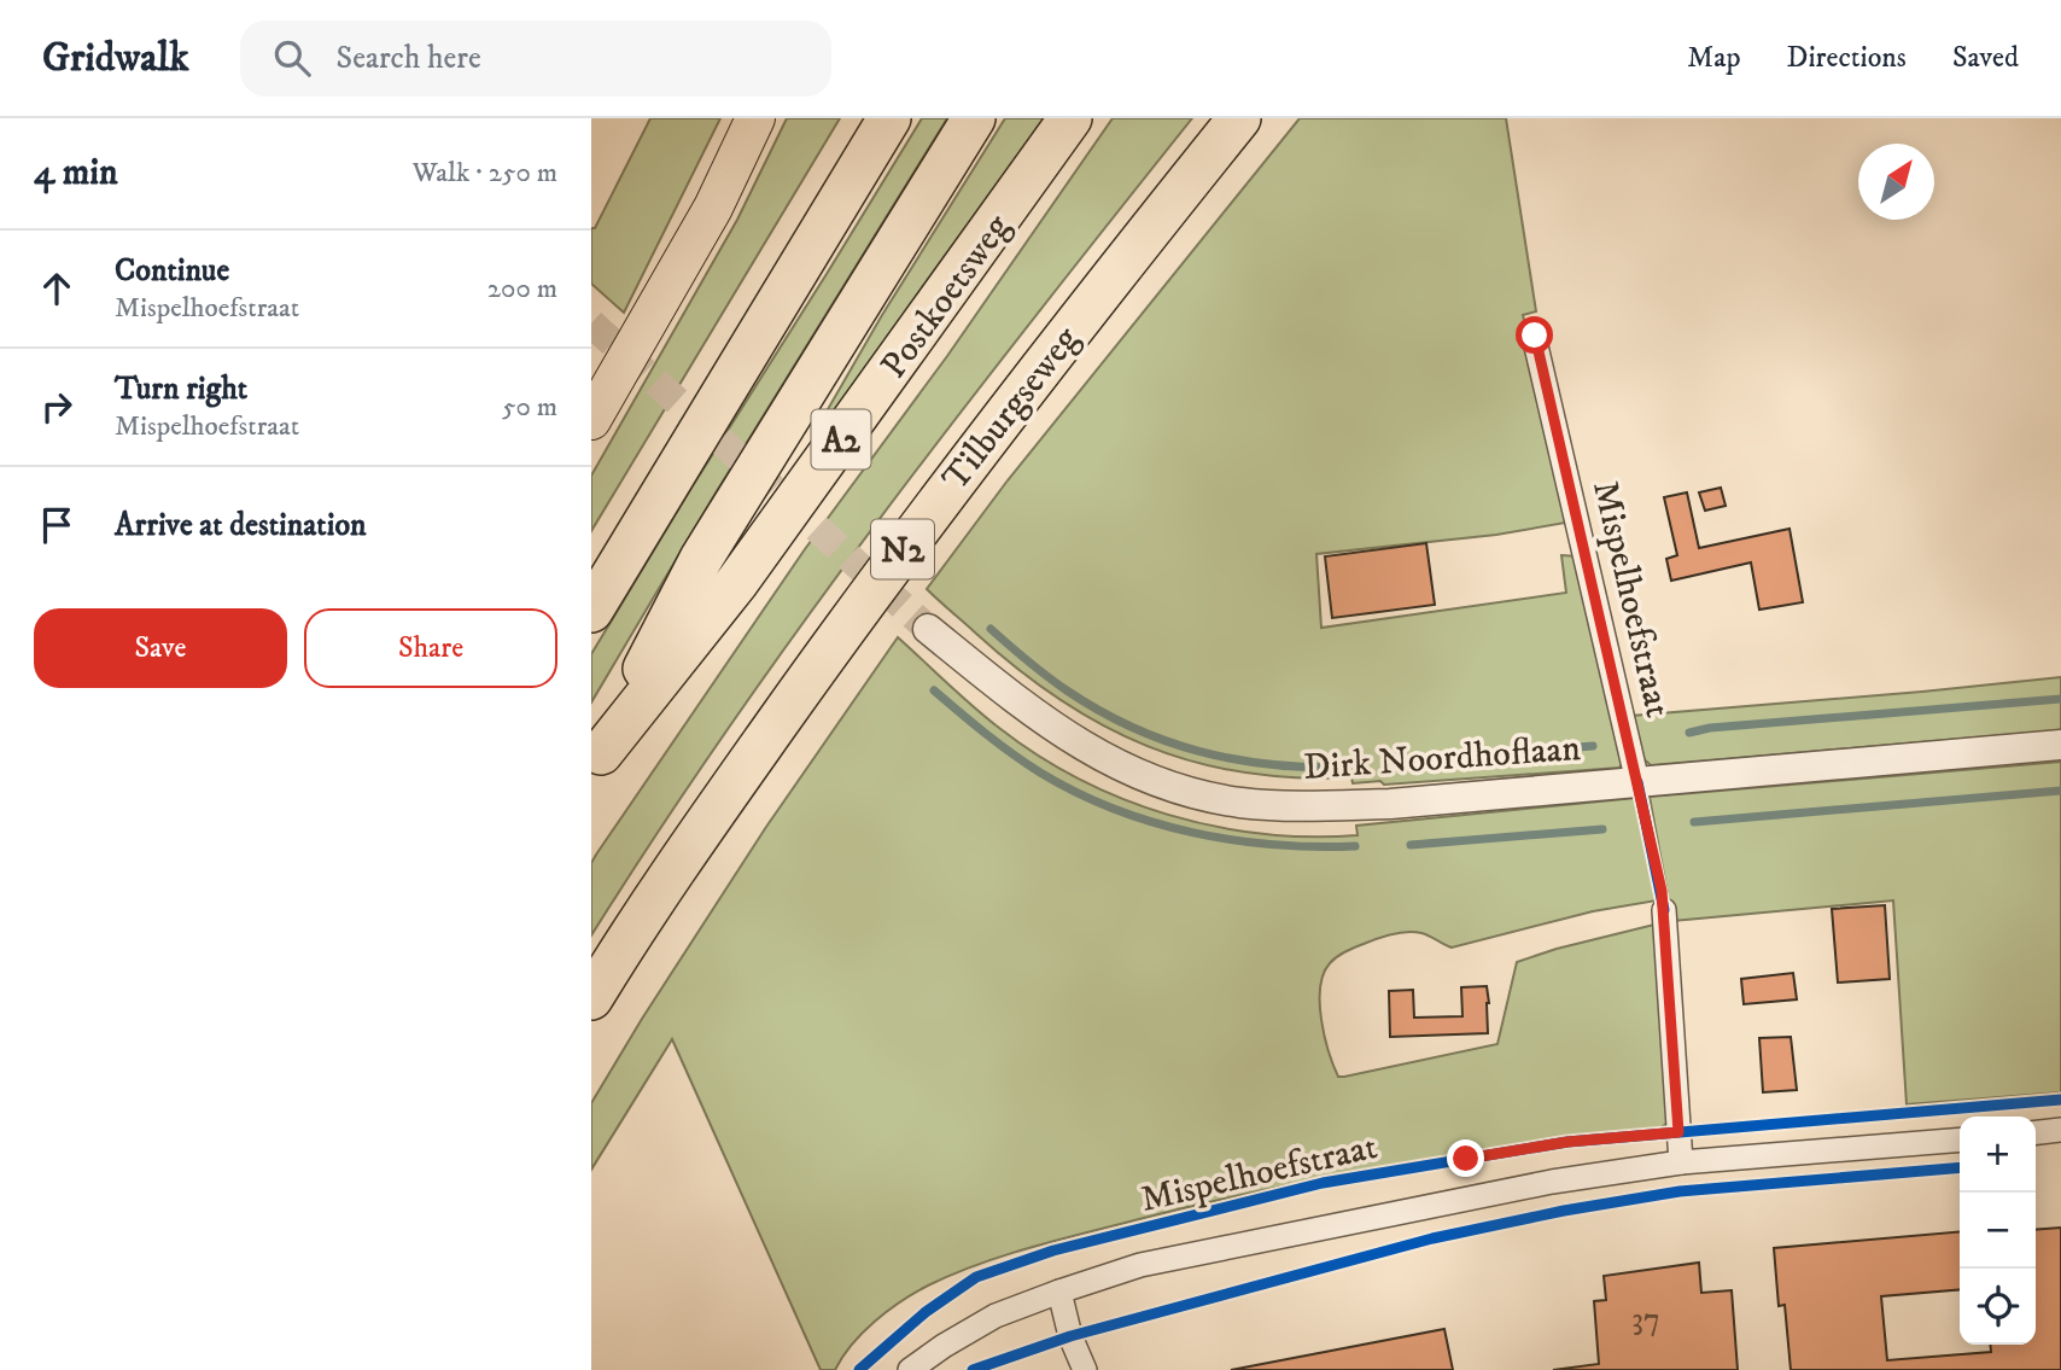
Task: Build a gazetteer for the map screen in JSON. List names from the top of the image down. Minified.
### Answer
{"streets":{"highway":["Postkoetsweg","Tilburgseweg","A2","N2"],"street":["Mispelhoefstraat","Dirk Noordhoflaan"]},"crossings":[["Mispelhoefstraat","Dirk Noordhoflaan"]],"house_numbers":["37"],"north":"top right","page":{"header":"Gridwalk","search":"Search here","nav":["Map","Directions","Saved"],"heading":["4 min","Walk · 250 m"],"list":[["Continue","Mispelhoefstraat","200 m"],["Turn right","Mispelhoefstraat","50 m"],"Arrive at destination"],"buttons":["Save","Share"],"map_buttons":["+","−"]}}
